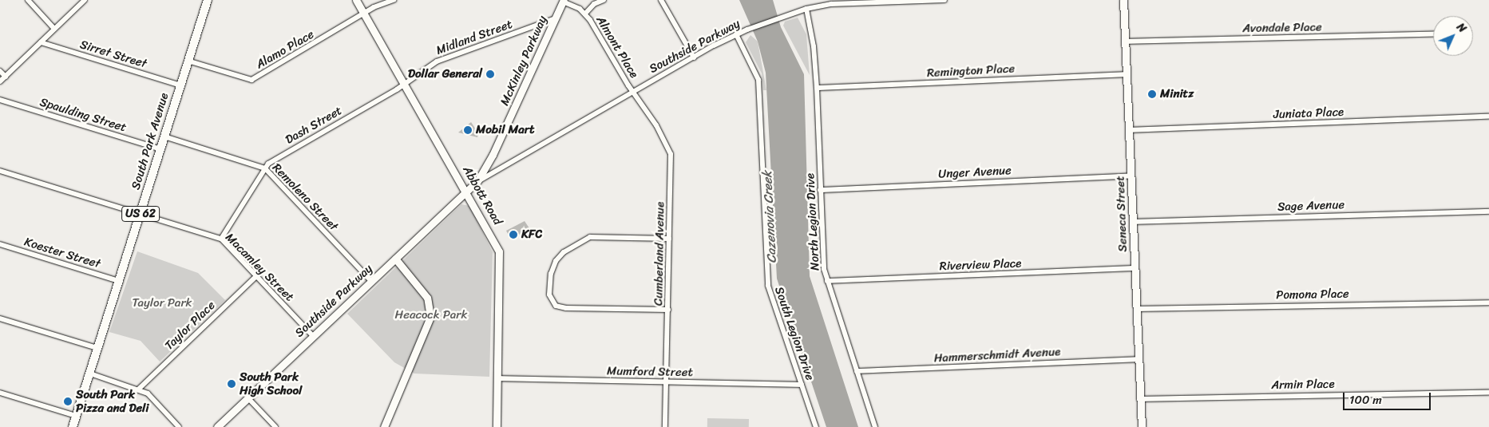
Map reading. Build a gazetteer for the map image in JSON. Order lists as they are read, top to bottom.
{
  "streets": {
    "main road": ["South Park Avenue", "US 62"],
    "street": [
      "Avondale Place",
      "Midland Street",
      "Southside Parkway",
      "Almont Place",
      "Alamo Place",
      "Sirret Street",
      "McKinley Parkway",
      "Remington Place",
      "Juniata Place",
      "Spaulding Street",
      "Dash Street",
      "Unger Avenue",
      "Abbott Road",
      "Remoleno Street",
      "Sage Avenue",
      "Seneca Street",
      "North Legion Drive",
      "Koester Street",
      "Cumberland Avenue",
      "Riverview Place",
      "Macamley Street",
      "Pomona Place",
      "Taylor Place",
      "South Legion Drive",
      "Hammerschmidt Avenue",
      "Mumford Street",
      "Armin Place"
    ]
  },
  "crossings": [
    ["Avondale Place", "Seneca Street"],
    ["Midland Street", "McKinley Parkway"],
    ["Midland Street", "Dash Street"],
    ["Midland Street", "Abbott Road"],
    ["Southside Parkway", "Almont Place"],
    ["Southside Parkway", "McKinley Parkway"],
    ["Southside Parkway", "Abbott Road"],
    ["Southside Parkway", "Remoleno Street"],
    ["Southside Parkway", "North Legion Drive"],
    ["Southside Parkway", "Cumberland Avenue"],
    ["Southside Parkway", "Macamley Street"],
    ["Southside Parkway", "South Legion Drive"],
    ["Almont Place", "McKinley Parkway"],
    ["Almont Place", "Cumberland Avenue"],
    ["Alamo Place", "South Park Avenue"],
    ["Alamo Place", "Abbott Road"],
    ["Sirret Street", "South Park Avenue"],
    ["McKinley Parkway", "Abbott Road"],
    ["Remington Place", "Seneca Street"],
    ["Remington Place", "North Legion Drive"],
    ["Juniata Place", "Seneca Street"],
    ["Spaulding Street", "South Park Avenue"],
    ["Dash Street", "Abbott Road"],
    ["Dash Street", "Remoleno Street"],
    ["Dash Street", "Macamley Street"],
    ["South Park Avenue", "Remoleno Street"],
    ["South Park Avenue", "Koester Street"],
    ["South Park Avenue", "Macamley Street"],
    ["Unger Avenue", "Seneca Street"],
    ["Unger Avenue", "North Legion Drive"],
    ["Abbott Road", "Mumford Street"],
    ["Sage Avenue", "Seneca Street"],
    ["Seneca Street", "Riverview Place"],
    ["Seneca Street", "Pomona Place"],
    ["Seneca Street", "Hammerschmidt Avenue"],
    ["Seneca Street", "Armin Place"],
    ["North Legion Drive", "Riverview Place"],
    ["North Legion Drive", "Hammerschmidt Avenue"],
    ["Cumberland Avenue", "Mumford Street"],
    ["Macamley Street", "Taylor Place"],
    ["South Legion Drive", "Mumford Street"]
  ],
  "water": ["Cazenovia Creek"],
  "parks": ["Taylor Park", "Heacock Park"],
  "places": [
    "Dollar General",
    "Minitz",
    "Mobil Mart",
    "KFC",
    "South Park High School",
    "South Park Pizza and Deli"
  ],
  "scale_bar": "100 m",
  "north": "top right"
}
